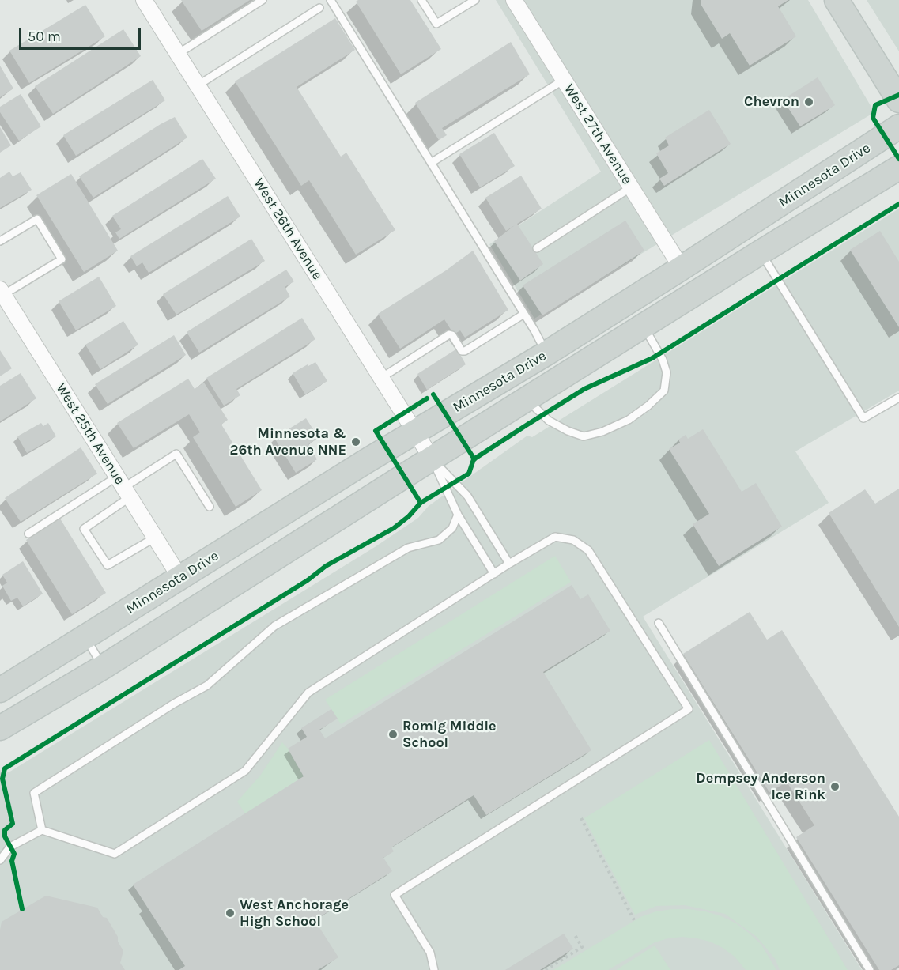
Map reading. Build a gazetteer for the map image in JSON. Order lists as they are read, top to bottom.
{
  "streets": {
    "main road": ["Minnesota Drive"],
    "street": ["West 27th Avenue", "West 26th Avenue", "West 25th Avenue"]
  },
  "crossings": [
    ["West 27th Avenue", "Minnesota Drive"],
    ["Minnesota Drive", "West 26th Avenue"],
    ["Minnesota Drive", "West 25th Avenue"]
  ],
  "places": [
    "Chevron",
    "Minnesota & 26th Avenue NNE",
    "Romig Middle School",
    "Dempsey Anderson Ice Rink",
    "West Anchorage High School"
  ],
  "scale_bar": "50 m"
}
